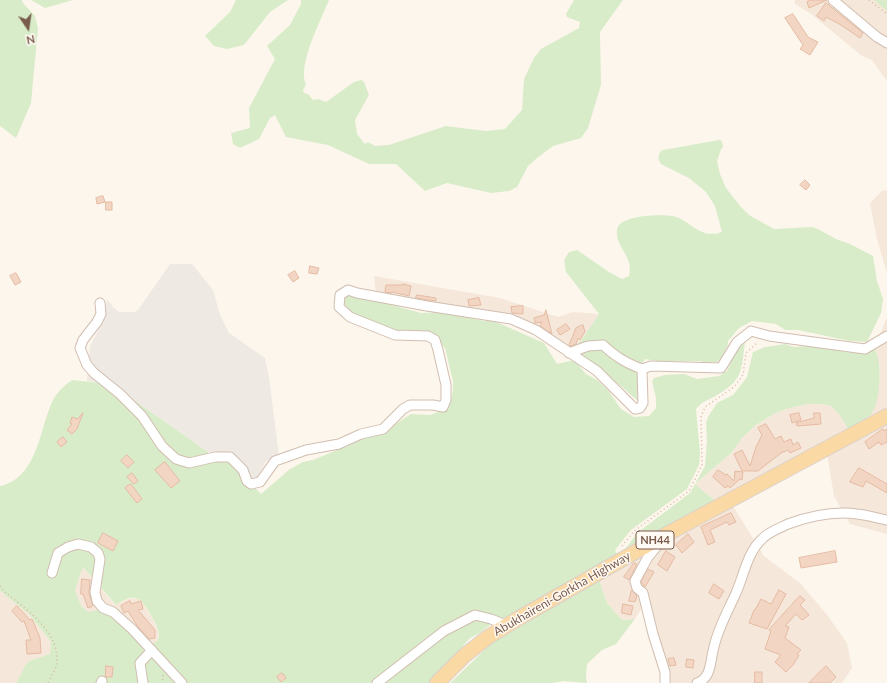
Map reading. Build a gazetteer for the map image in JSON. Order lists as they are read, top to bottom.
{
  "streets": {
    "main road": ["NH44", "Abukhaireni-Gorkha Highway"]
  },
  "north": "bottom"
}
